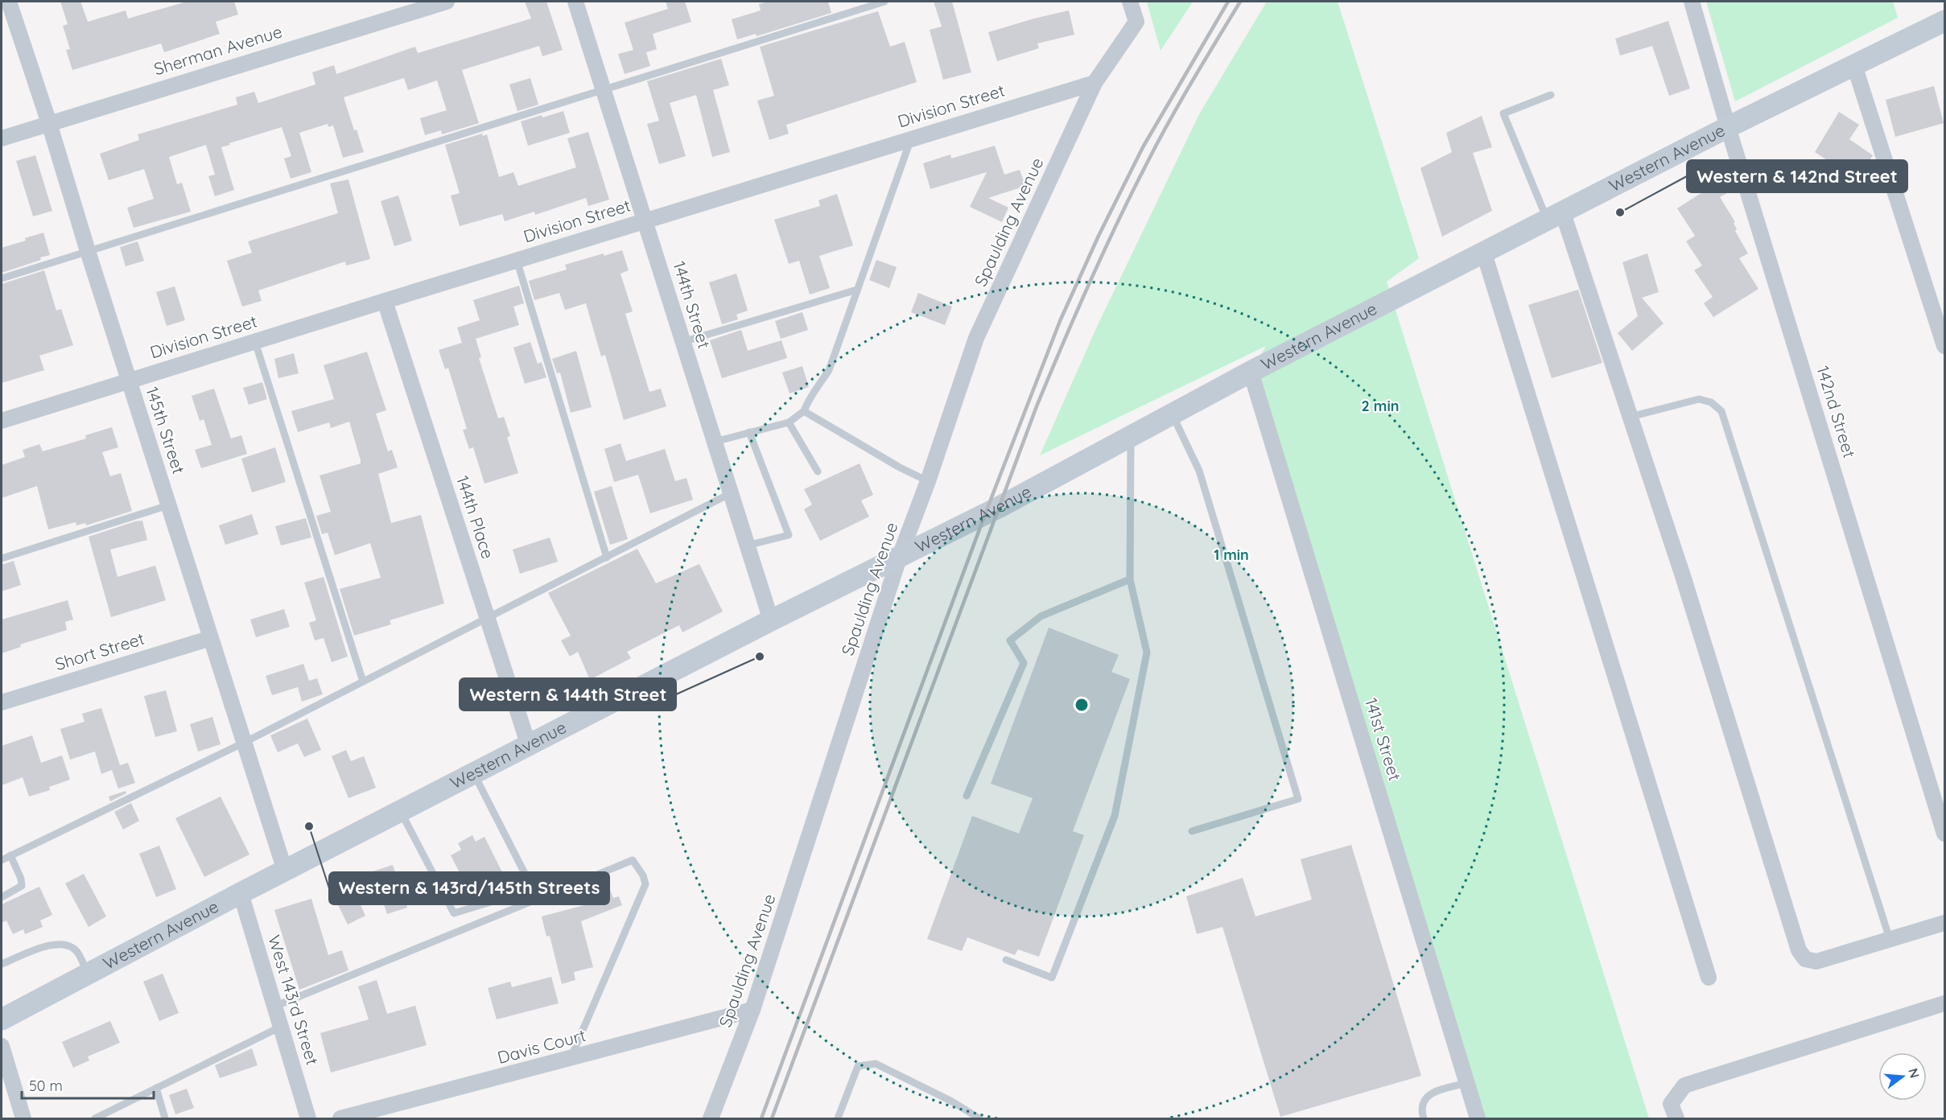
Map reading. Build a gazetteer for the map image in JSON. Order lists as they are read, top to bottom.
{
  "streets": {
    "main road": ["Western Avenue"],
    "street": [
      "Sherman Avenue",
      "Division Street",
      "Spaulding Avenue",
      "144th Street",
      "142nd Street",
      "145th Street",
      "144th Place",
      "Short Street",
      "141st Street",
      "West 143rd Street",
      "Davis Court"
    ]
  },
  "crossings": [
    ["Sherman Avenue", "145th Street"],
    ["Division Street", "Spaulding Avenue"],
    ["Division Street", "144th Street"],
    ["Division Street", "145th Street"],
    ["Division Street", "144th Place"],
    ["Western Avenue", "Spaulding Avenue"],
    ["Western Avenue", "144th Street"],
    ["Western Avenue", "142nd Street"],
    ["Western Avenue", "145th Street"],
    ["Western Avenue", "144th Place"],
    ["Western Avenue", "141st Street"],
    ["Western Avenue", "West 143rd Street"],
    ["Spaulding Avenue", "Davis Court"],
    ["145th Street", "Short Street"]
  ],
  "places": ["Western & 142nd Street", "Western & 144th Street", "Western & 143rd/145th Streets"],
  "scale_bar": "50 m",
  "north": "right",
  "rings": ["2 min", "1 min"]
}
